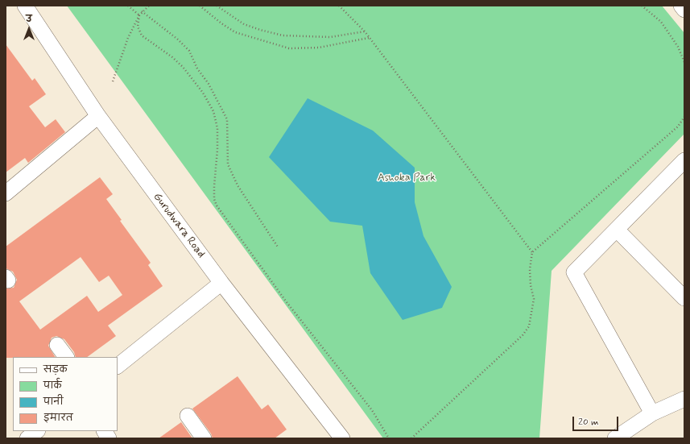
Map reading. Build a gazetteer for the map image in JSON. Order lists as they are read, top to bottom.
{
  "streets": {
    "street": ["Gurudwara Road"]
  },
  "parks": ["Ashoka Park"],
  "legend": [
    "सड़क",
    "पार्क",
    "पानी",
    "इमारत"
  ],
  "scale_bar": "20 m",
  "north": "top"
}
